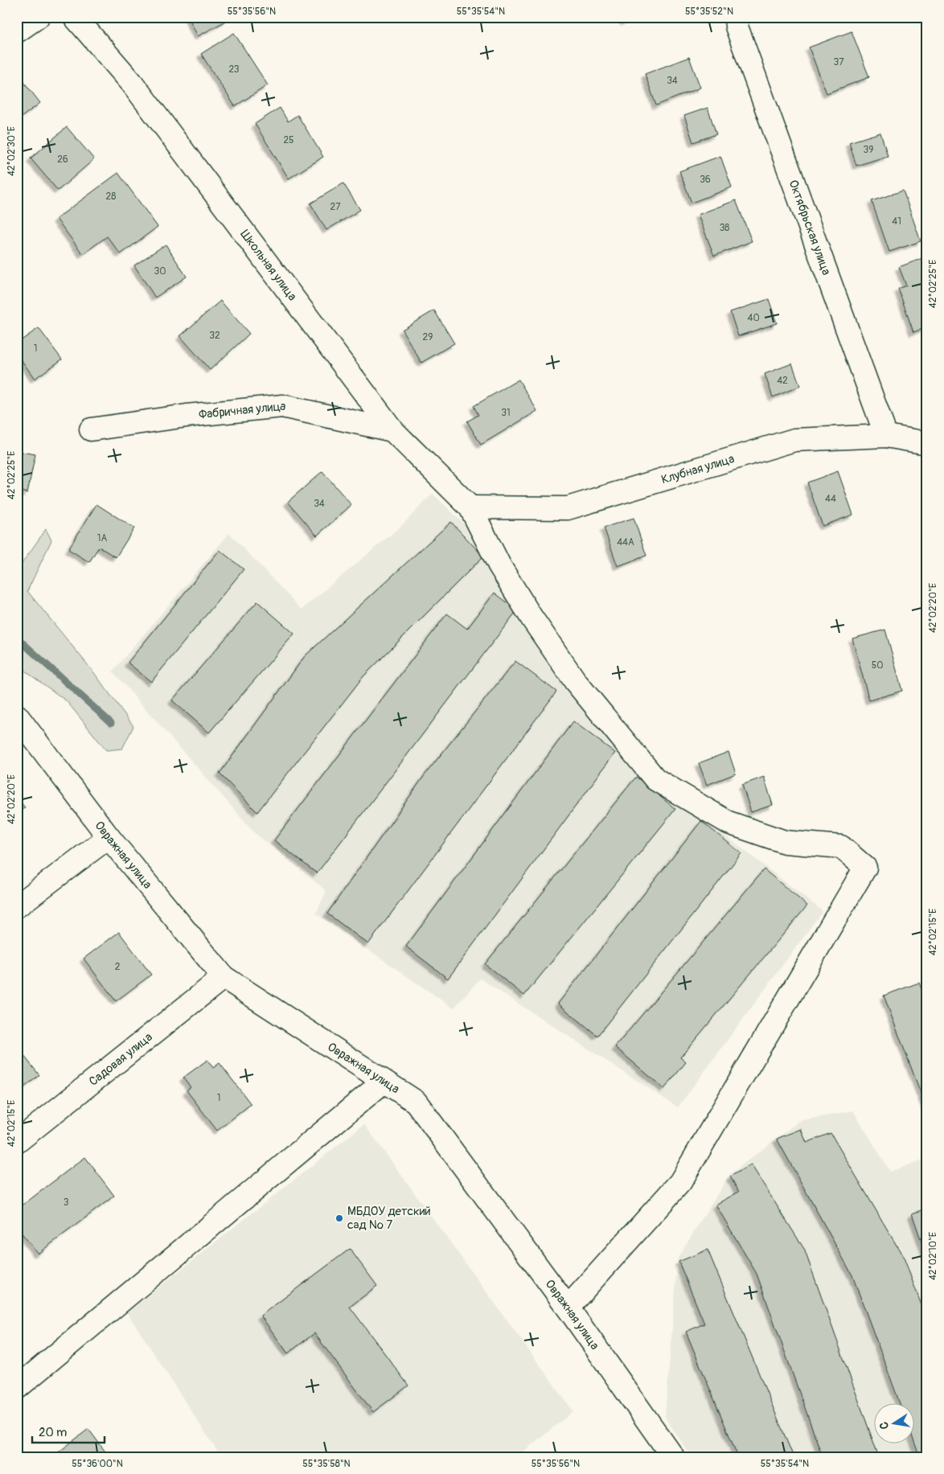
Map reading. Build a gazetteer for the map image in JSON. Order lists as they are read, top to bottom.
{
  "streets": {
    "street": [
      "Октябрьская улица",
      "Школьная улица",
      "Фабричная улица",
      "Клубная улица",
      "Овражная улица",
      "Садовая улица"
    ]
  },
  "crossings": [
    ["Октябрьская улица", "Клубная улица"],
    ["Школьная улица", "Фабричная улица"],
    ["Школьная улица", "Клубная улица"],
    ["Школьная улица", "Овражная улица"],
    ["Овражная улица", "Садовая улица"]
  ],
  "places": ["МБДОУ детский сад № 7"],
  "house_numbers": [
    "37",
    "23",
    "34",
    "25",
    "39",
    "26",
    "36",
    "28",
    "27",
    "41",
    "38",
    "30",
    "40",
    "32",
    "29",
    "1",
    "42",
    "31",
    "44",
    "34",
    "1А",
    "44А",
    "50",
    "2",
    "1",
    "3"
  ],
  "scale_bar": "20 m",
  "north": "left",
  "coordinates": [
    "55°35'56\"N",
    "55°35'54\"N",
    "55°35'52\"N",
    "42°02'30\"E",
    "42°02'25\"E",
    "42°02'20\"E",
    "42°02'15\"E",
    "42°02'10\"E",
    "55°36'00\"N",
    "55°35'58\"N"
  ]
}
